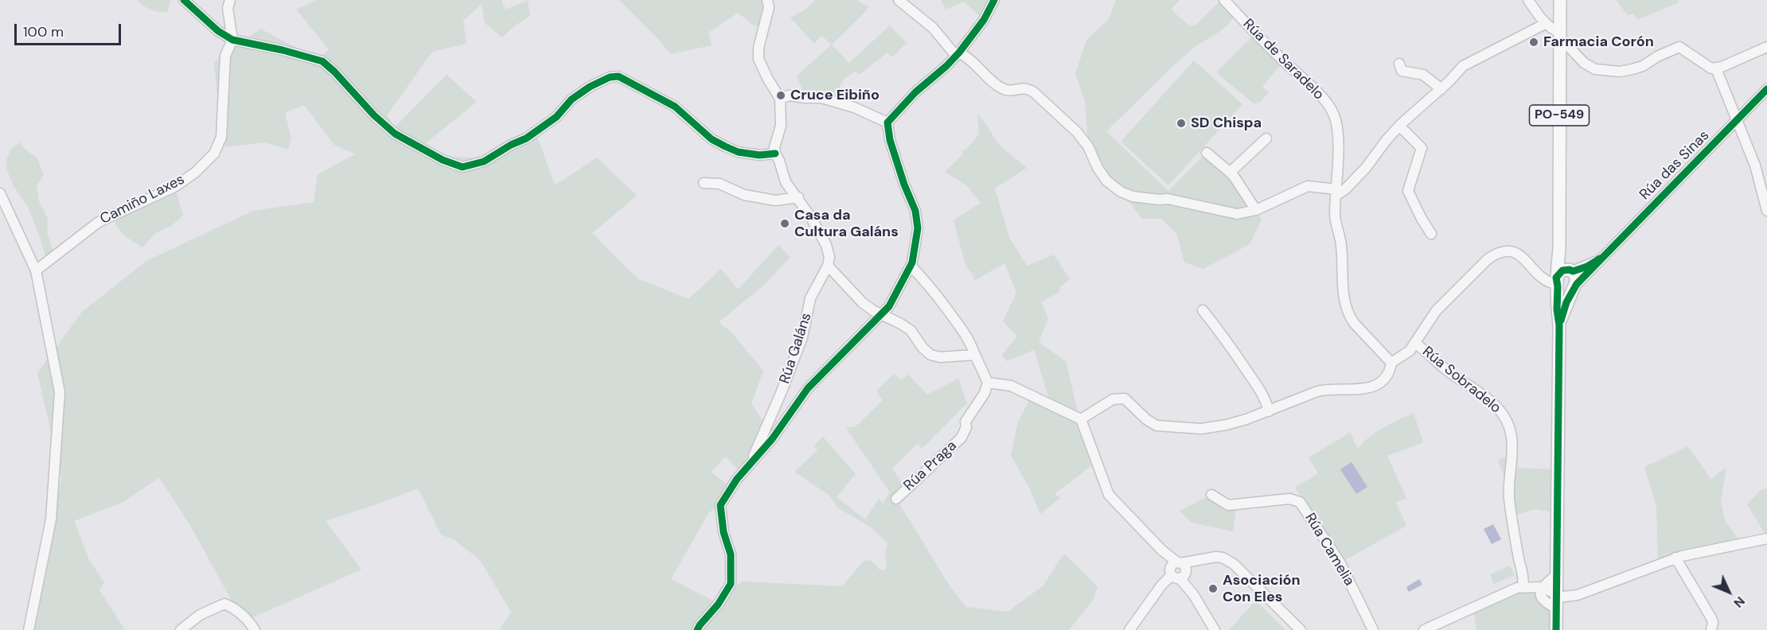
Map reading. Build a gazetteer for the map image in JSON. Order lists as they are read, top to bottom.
{
  "streets": {
    "main road": ["PO-549"],
    "street": [
      "Rúa de Saradelo",
      "Rúa das Sinas",
      "Camiño Laxes",
      "Rúa Galáns",
      "Rúa Sobradelo",
      "Rúa Praga",
      "Rúa Camelia"
    ]
  },
  "crossings": [
    ["Rúa de Saradelo", "Rúa Sobradelo"],
    ["PO-549", "Rúa das Sinas"],
    ["PO-549", "Rúa Sobradelo"],
    ["Rúa das Sinas", "Rúa Sobradelo"]
  ],
  "places": [
    "Farmacia Corón",
    "Cruce Eibiño",
    "SD Chispa",
    "Casa da Cultura Galáns",
    "Asociación Con Eles"
  ],
  "scale_bar": "100 m",
  "north": "bottom right"
}
